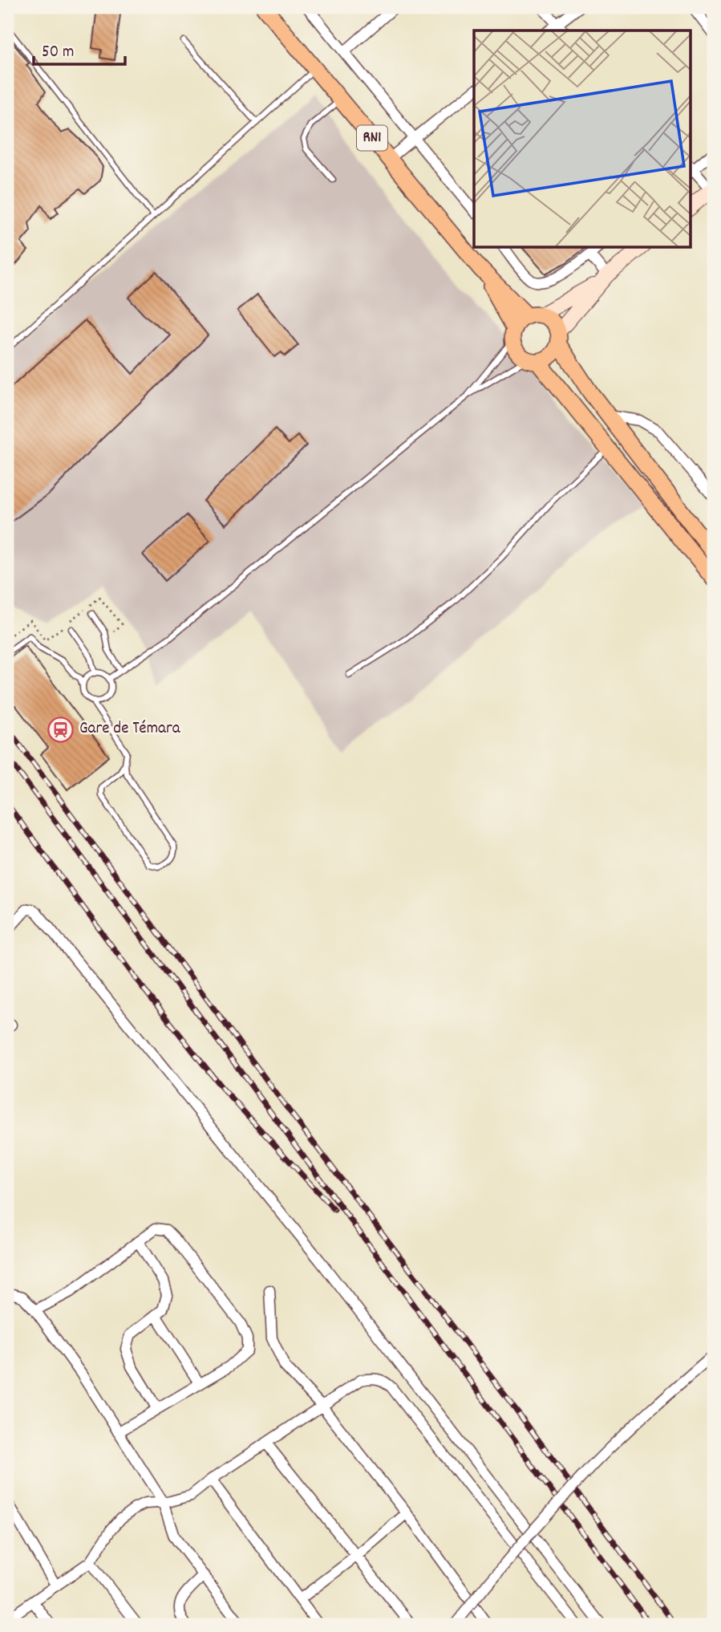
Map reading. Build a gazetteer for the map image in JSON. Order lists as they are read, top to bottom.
{
  "streets": {
    "main road": ["RN1"]
  },
  "places": {
    "station": ["Gare de Témara"]
  },
  "scale_bar": "50 m"
}
